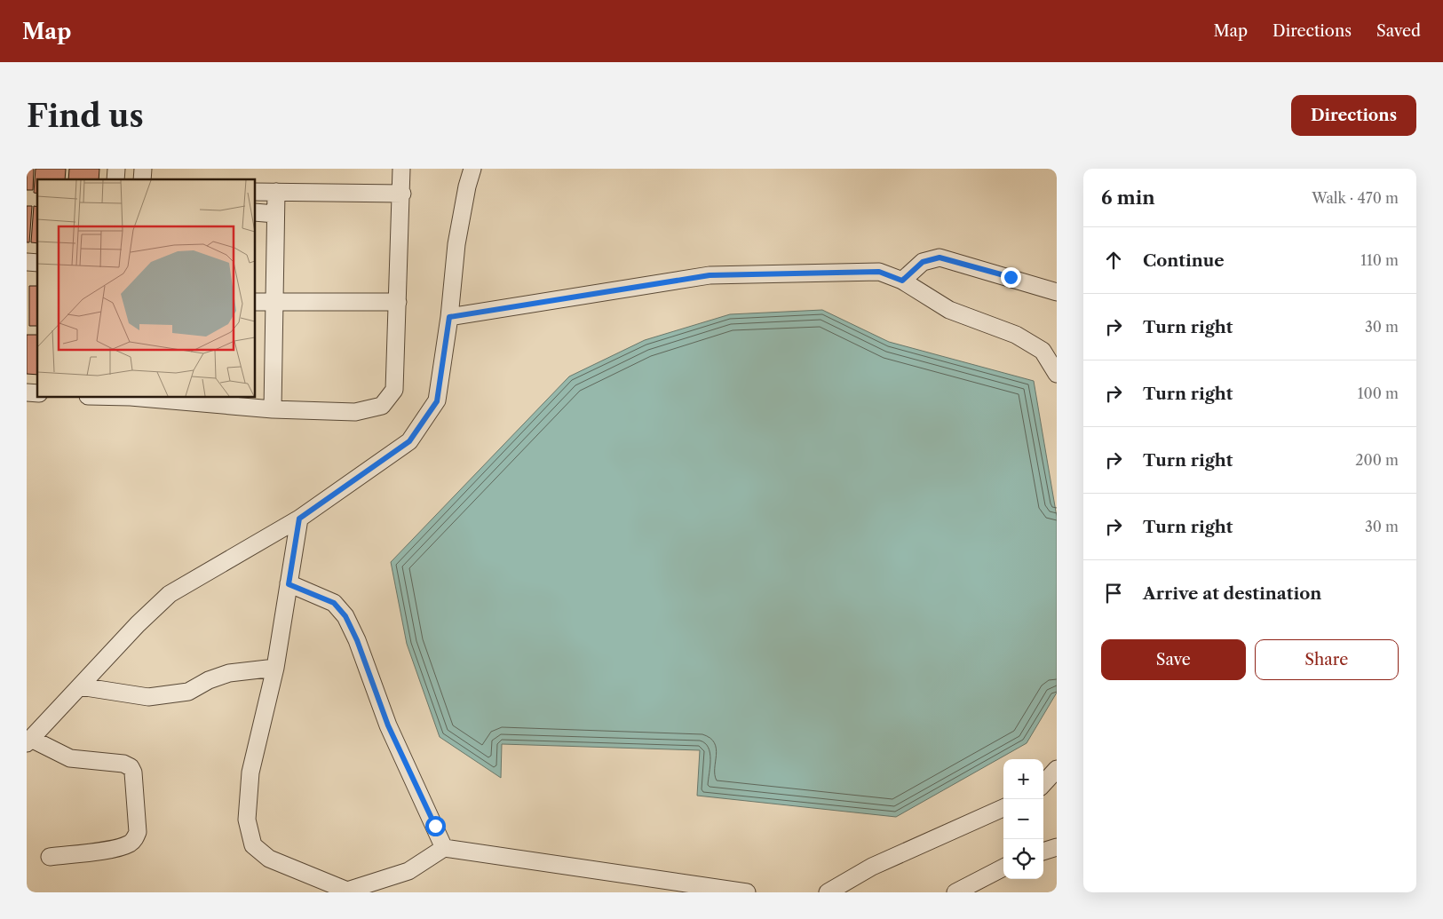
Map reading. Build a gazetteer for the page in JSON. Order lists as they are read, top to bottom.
{
  "page": {
    "header": "Map",
    "nav": ["Map", "Directions", "Saved"],
    "buttons": [
      "Directions",
      ["Save", "Share"]
    ],
    "title": "Find us",
    "heading": ["6 min", "Walk · 470 m"],
    "list": [
      ["Continue", "110 m"],
      ["Turn right", "30 m"],
      ["Turn right", "100 m"],
      ["Turn right", "200 m"],
      ["Turn right", "30 m"],
      "Arrive at destination"
    ],
    "map_buttons": ["+", "−"]
  }
}
